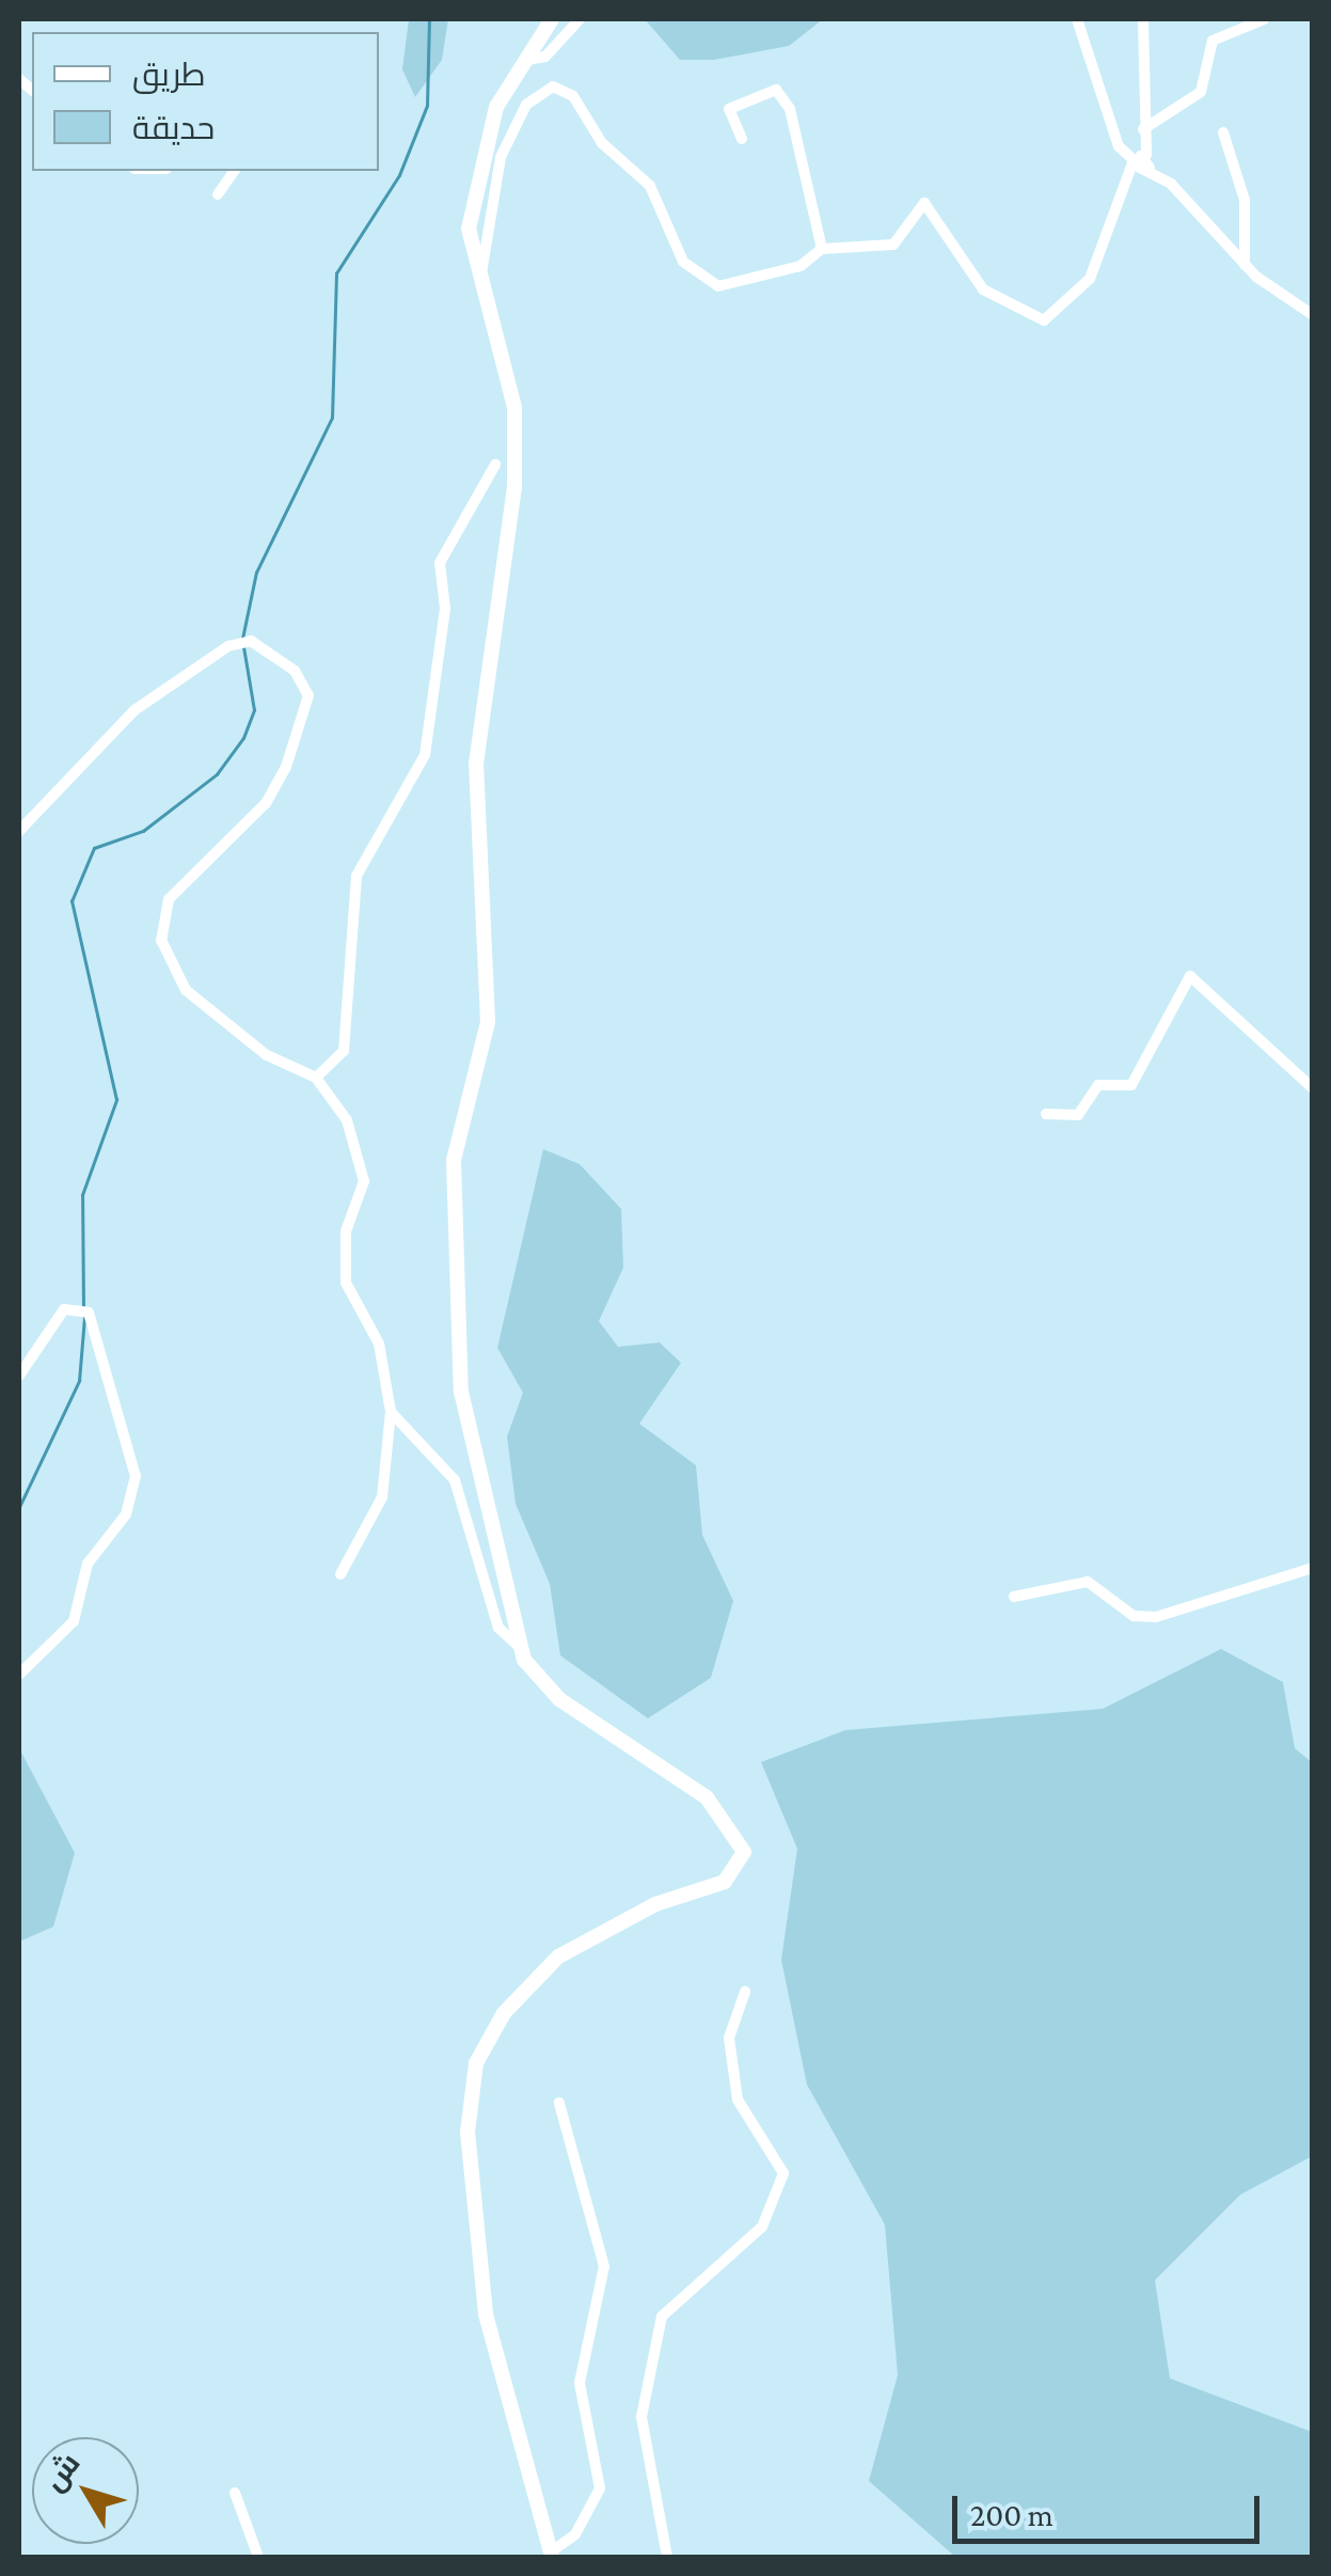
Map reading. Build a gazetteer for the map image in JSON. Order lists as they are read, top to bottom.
{
  "legend": ["طريق", "حديقة"],
  "scale_bar": "200 m",
  "north": "top left"
}
